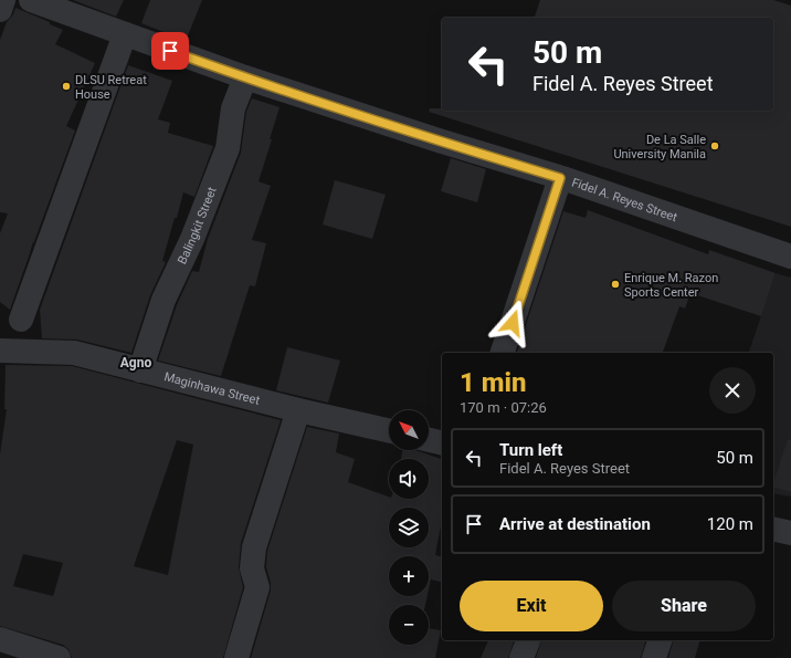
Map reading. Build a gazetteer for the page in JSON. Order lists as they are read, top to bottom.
{
  "streets": {
    "street": ["Fidel A. Reyes Street", "Balingkit Street", "Maginhawa Street"]
  },
  "crossings": [
    ["Fidel A. Reyes Street", "Balingkit Street"],
    ["Balingkit Street", "Maginhawa Street"]
  ],
  "districts": ["Agno"],
  "places": ["DLSU Retreat House", "De La Salle University Manila", "Enrique M. Razon Sports Center"],
  "north": "top left",
  "page": {
    "turn": ["50 m", "Fidel A. Reyes Street"],
    "heading": ["1 min", "170 m · 07:26"],
    "map_buttons": ["+", "−"],
    "list": [
      {
        "name": "Turn left",
        "note": "Fidel A. Reyes Street",
        "value": "50 m"
      },
      {
        "name": "Arrive at destination",
        "value": "120 m"
      }
    ],
    "buttons": ["Exit", "Share"]
  }
}
